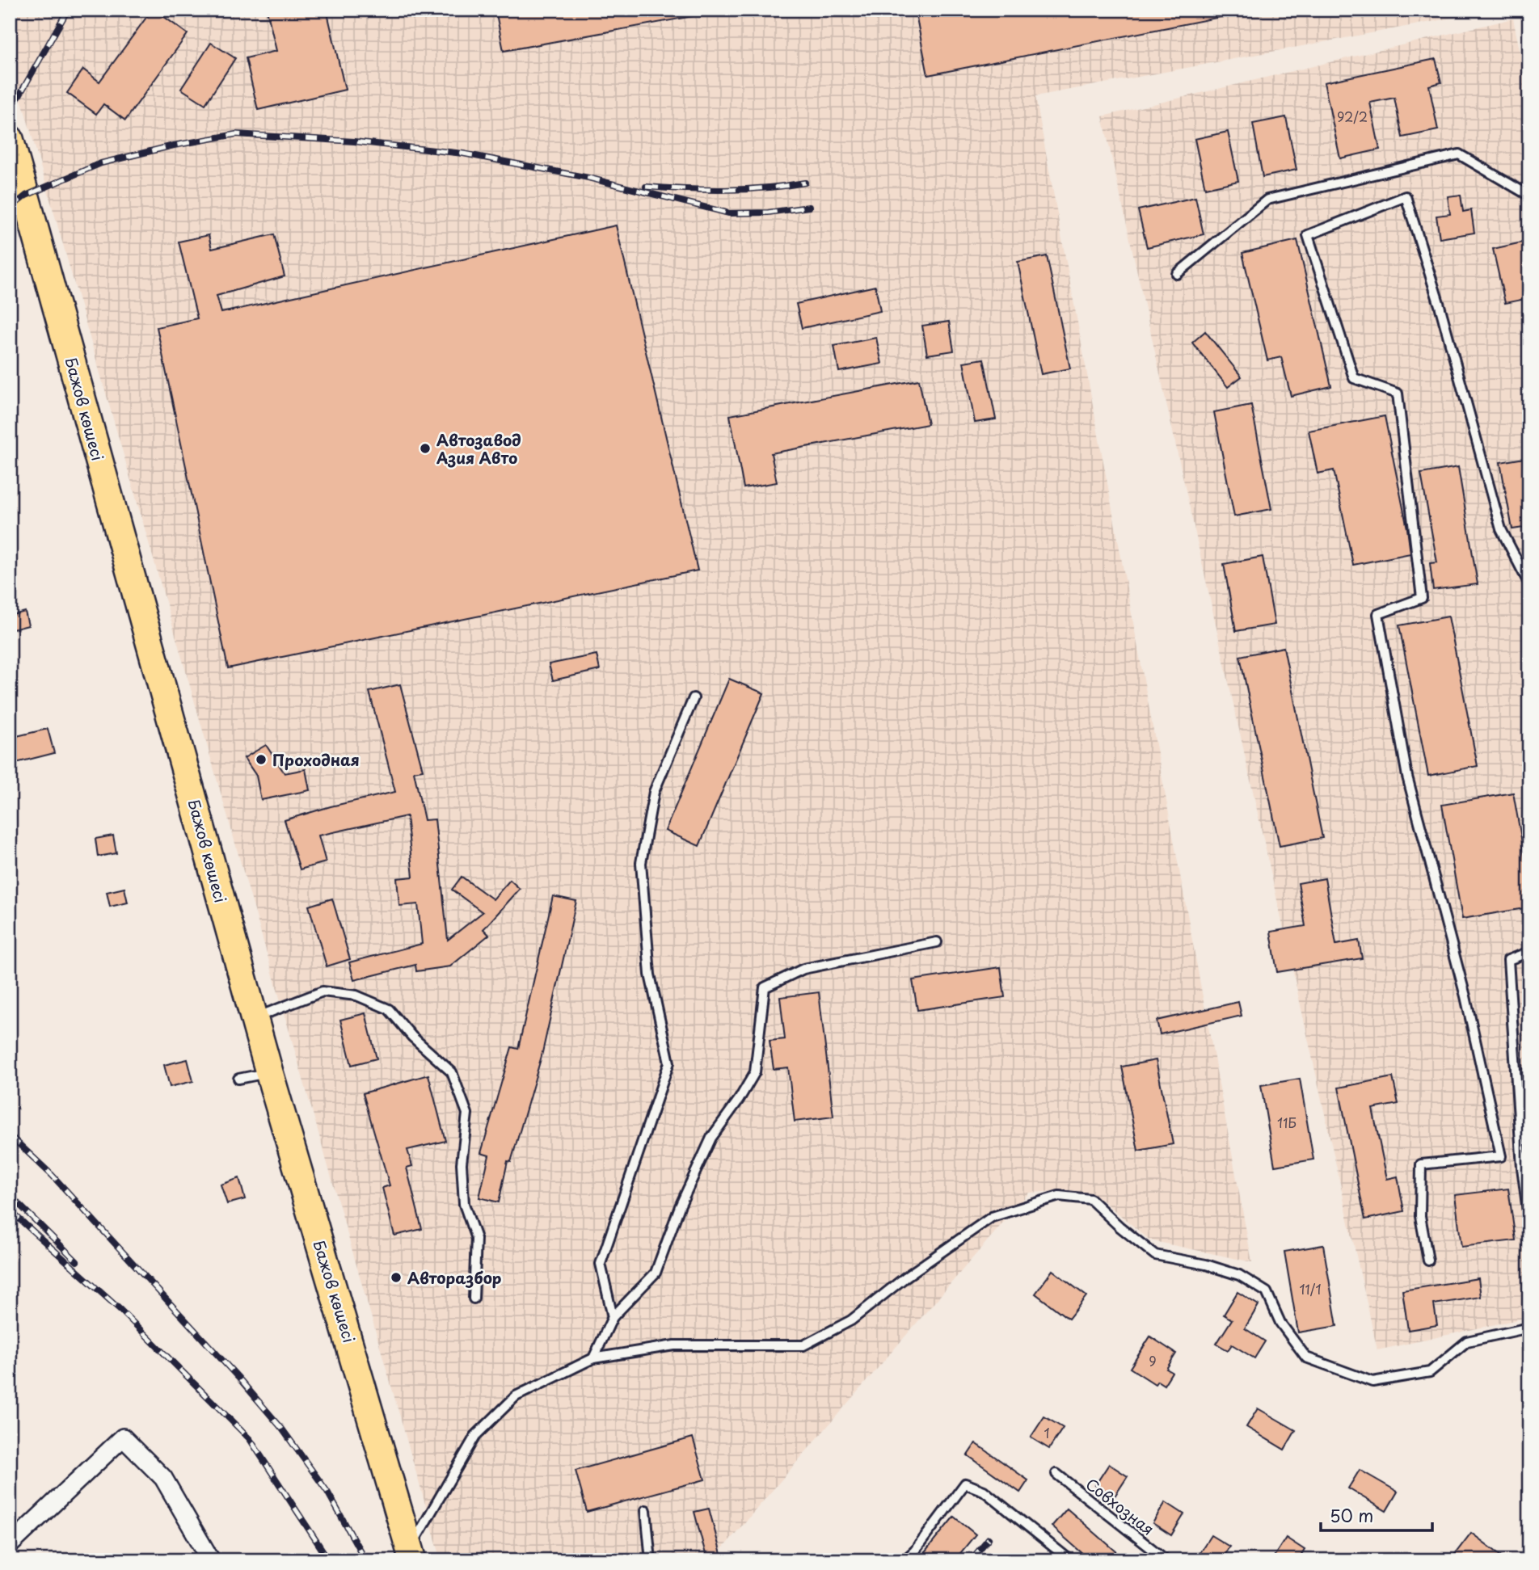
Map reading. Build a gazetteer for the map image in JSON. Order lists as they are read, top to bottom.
{
  "streets": {
    "main road": ["Бажов көшесі"],
    "lane": ["Совхозная"]
  },
  "places": ["Автозавод Азия Авто", "Проходная", "Авторазбор"],
  "house_numbers": [
    "92/2",
    "11Б",
    "11/1",
    "9",
    "1"
  ],
  "scale_bar": "50 m"
}
